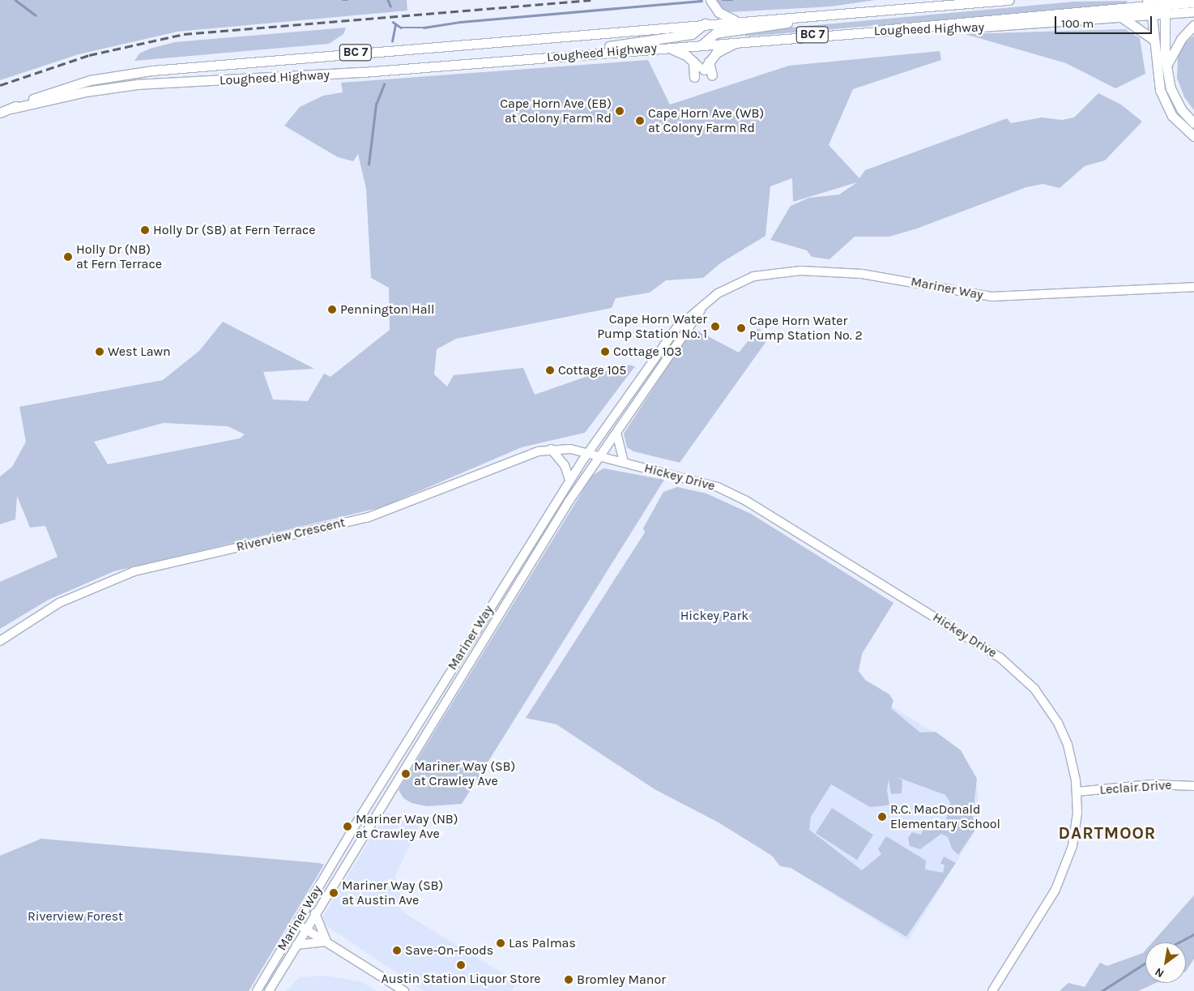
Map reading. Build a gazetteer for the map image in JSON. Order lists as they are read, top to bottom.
{
  "streets": {
    "main road": [
      "Lougheed Highway",
      "BC 7",
      "Mariner Way",
      "Hickey Drive",
      "Riverview Crescent",
      "Leclair Drive"
    ]
  },
  "crossings": [
    ["Mariner Way", "Hickey Drive"],
    ["Mariner Way", "Riverview Crescent"],
    ["Hickey Drive", "Riverview Crescent"],
    ["Hickey Drive", "Leclair Drive"]
  ],
  "districts": ["DARTMOOR"],
  "parks": ["Hickey Park", "Riverview Forest"],
  "places": [
    "Cape Horn Ave (EB) at Colony Farm Rd",
    "Cape Horn Ave (WB) at Colony Farm Rd",
    "Holly Dr (SB) at Fern Terrace",
    "Holly Dr (NB) at Fern Terrace",
    "Pennington Hall",
    "Cape Horn Water Pump Station No. 1",
    "Cape Horn Water Pump Station No. 2",
    "West Lawn",
    "Cottage 103",
    "Cottage 105",
    "Mariner Way (SB) at Crawley Ave",
    "R.C. MacDonald Elementary School",
    "Mariner Way (NB) at Crawley Ave",
    "Mariner Way (SB) at Austin Ave",
    "Las Palmas",
    "Save-On-Foods",
    "Austin Station Liquor Store",
    "Bromley Manor"
  ],
  "scale_bar": "100 m",
  "north": "bottom left"
}
